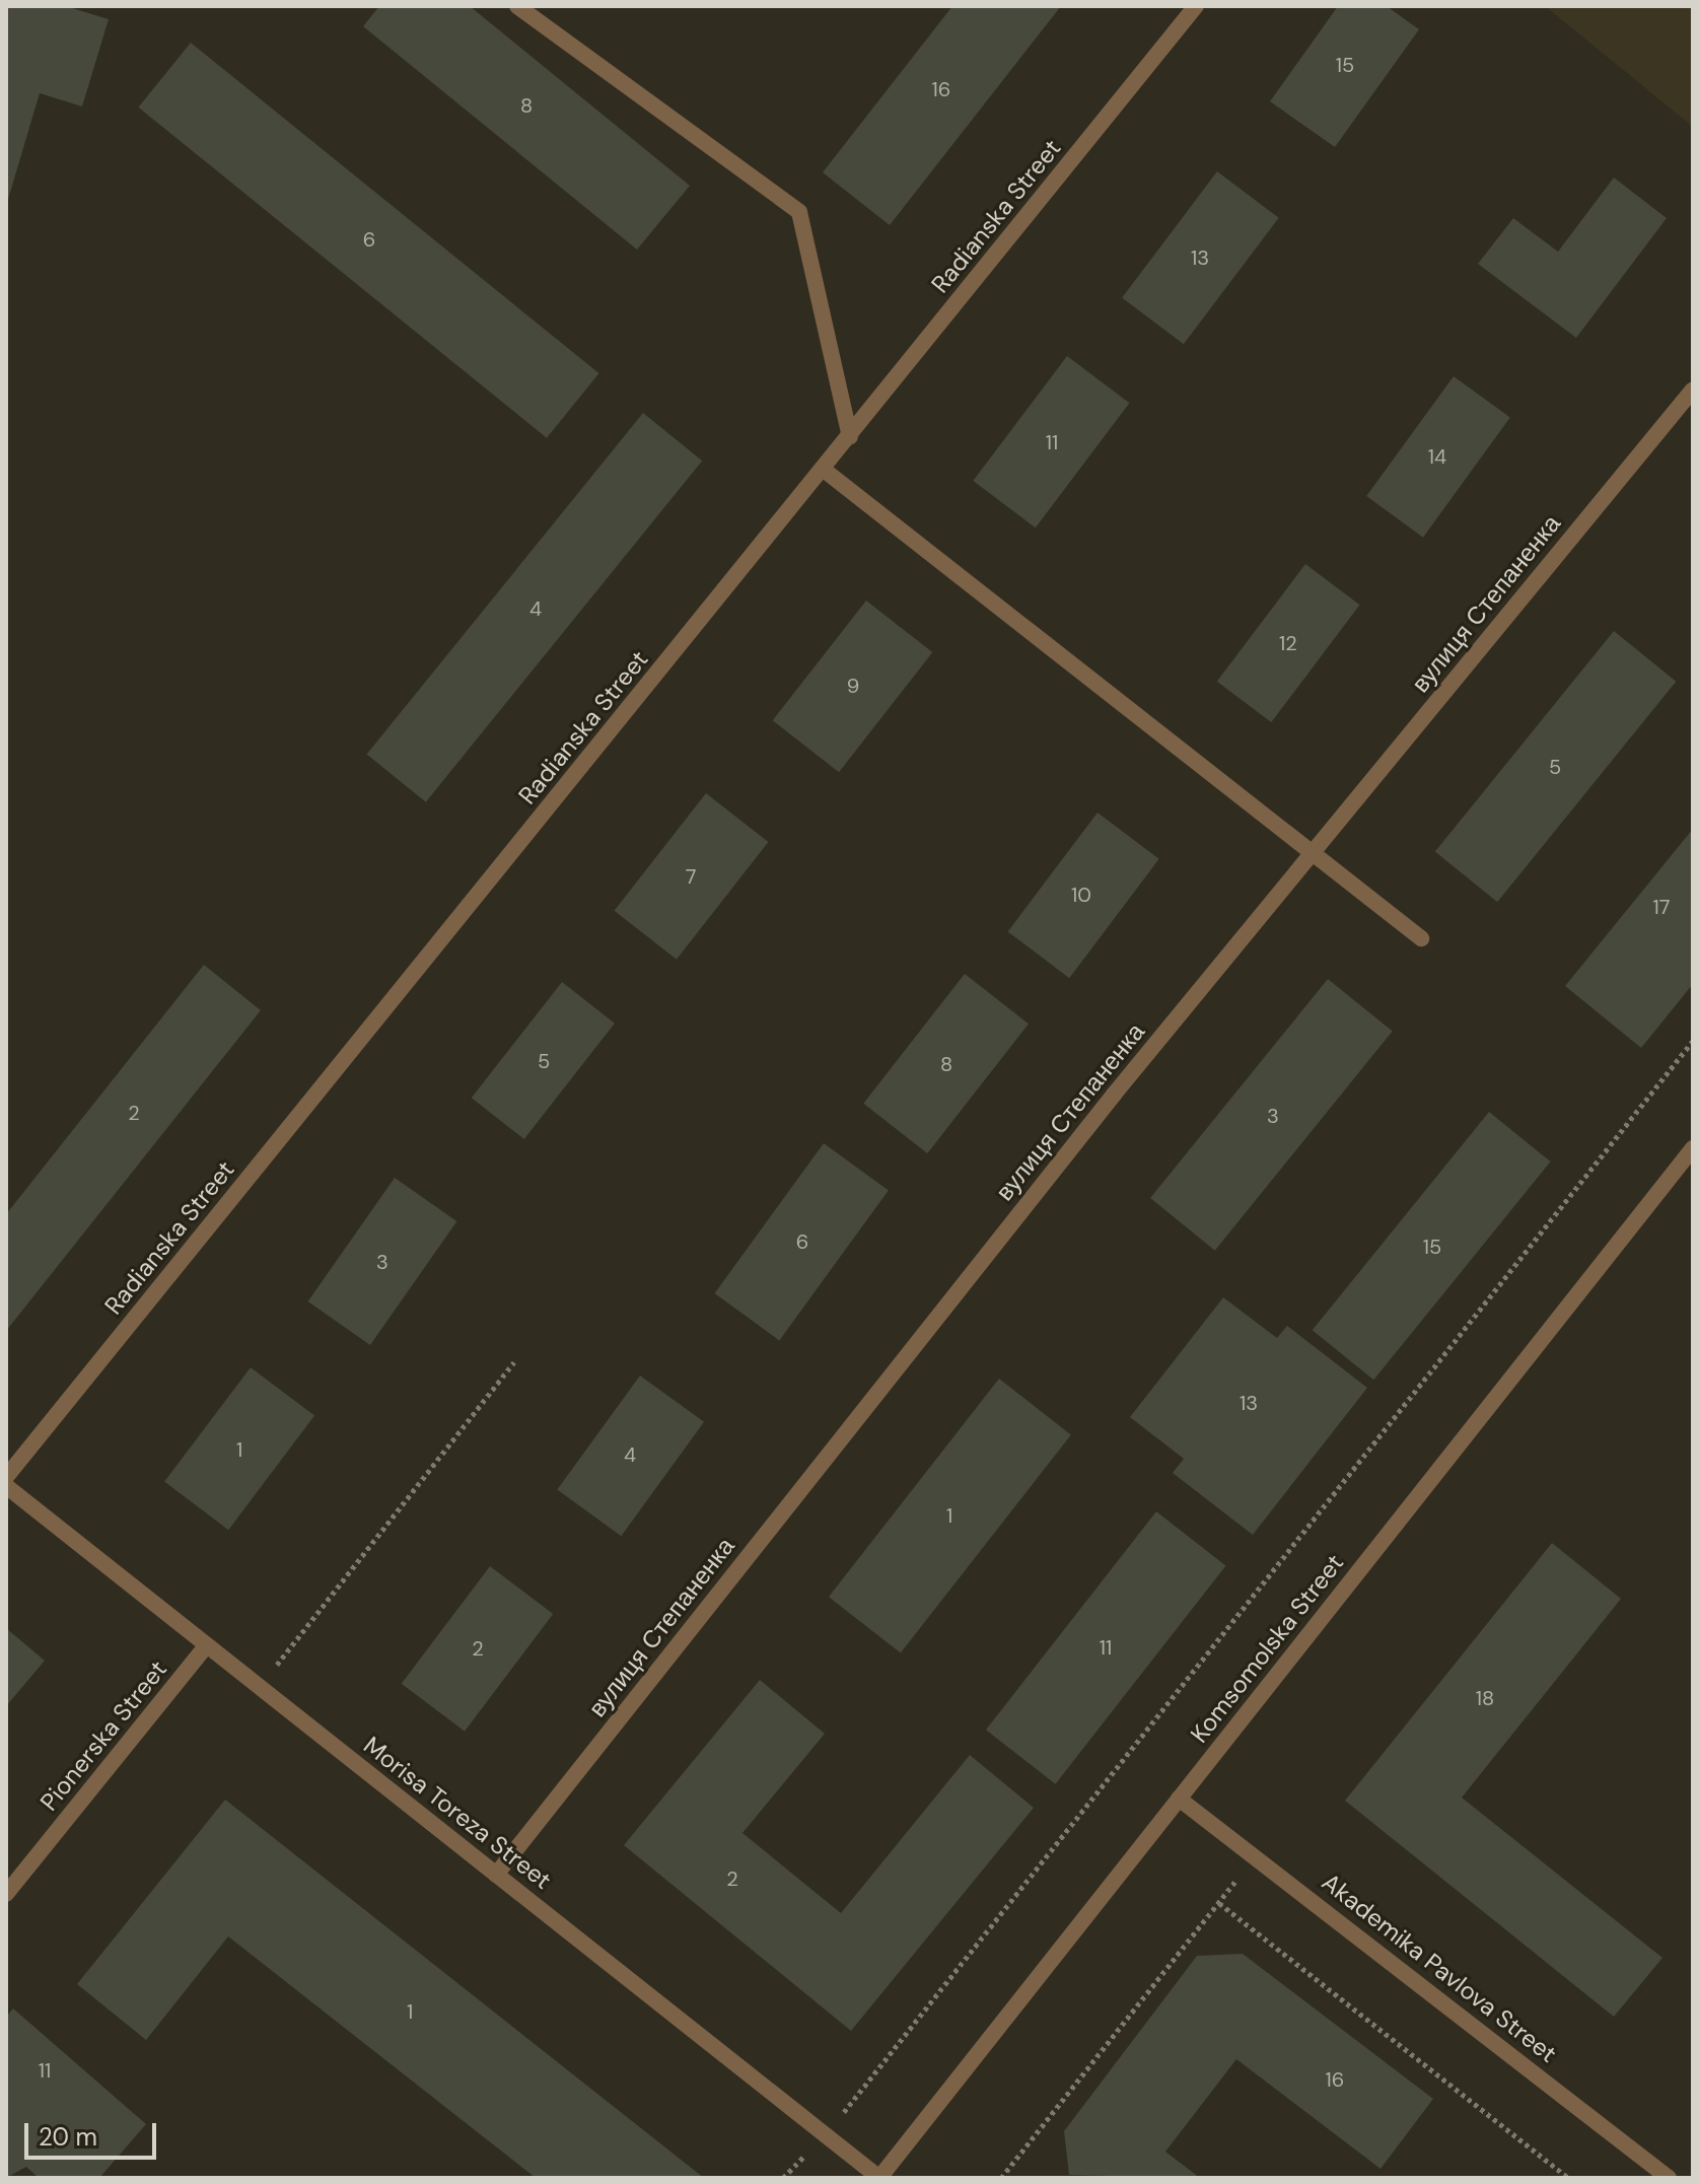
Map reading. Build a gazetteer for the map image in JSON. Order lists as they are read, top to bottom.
{
  "streets": {
    "street": [
      "Radianska Street",
      "вулиця Степаненка",
      "Komsomolska Street",
      "Pionerska Street",
      "Morisa Toreza Street",
      "Akademika Pavlova Street"
    ]
  },
  "crossings": [
    ["вулиця Степаненка", "Morisa Toreza Street"],
    ["Komsomolska Street", "Morisa Toreza Street"],
    ["Komsomolska Street", "Akademika Pavlova Street"],
    ["Pionerska Street", "Morisa Toreza Street"]
  ],
  "house_numbers": [
    "15",
    "16",
    "8",
    "6",
    "13",
    "11",
    "14",
    "4",
    "12",
    "9",
    "5",
    "7",
    "10",
    "17",
    "5",
    "8",
    "2",
    "3",
    "6",
    "15",
    "3",
    "13",
    "1",
    "4",
    "1",
    "11",
    "2",
    "18",
    "2",
    "1",
    "11",
    "16"
  ],
  "scale_bar": "20 m"
}
